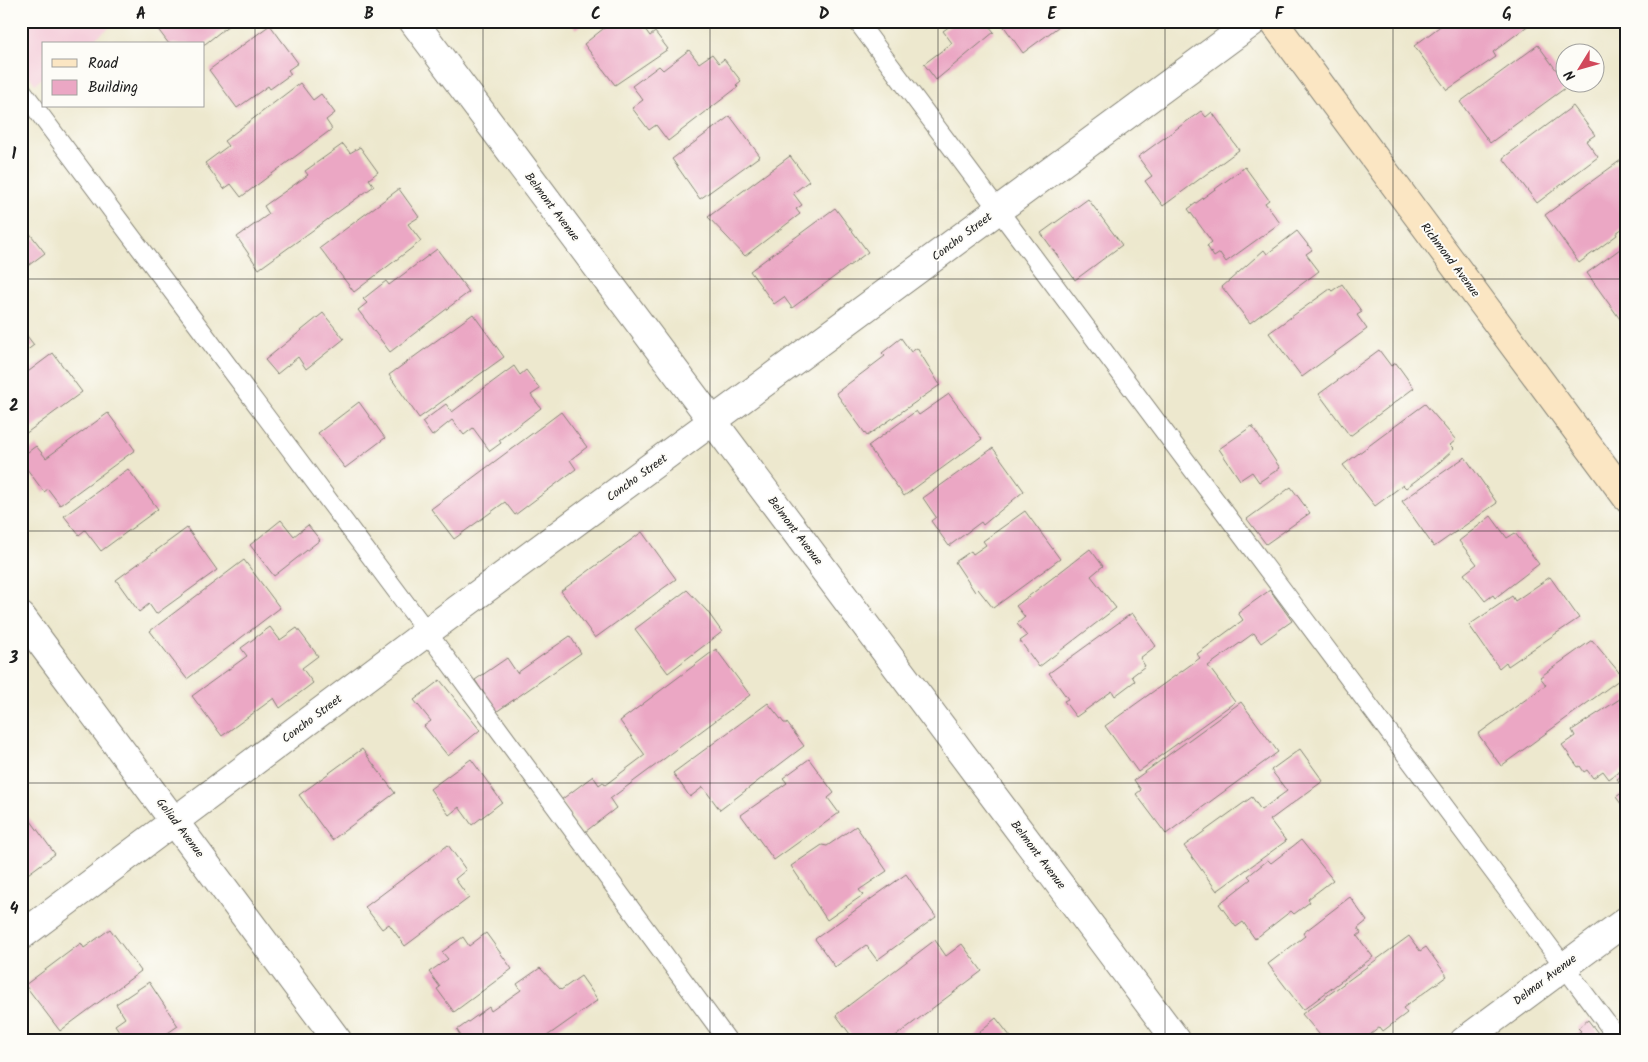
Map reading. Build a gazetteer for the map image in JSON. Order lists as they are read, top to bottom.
{
  "streets": {
    "street": [
      "Belmont Avenue",
      "Concho Street",
      "Richmond Avenue",
      "Goliad Avenue",
      "Delmar Avenue"
    ]
  },
  "crossings": [
    ["Belmont Avenue", "Concho Street"],
    ["Concho Street", "Goliad Avenue"]
  ],
  "legend": ["Road", "Building"],
  "north": "bottom left",
  "grid": {
    "columns": [
      "A",
      "B",
      "C",
      "D",
      "E",
      "F",
      "G"
    ],
    "rows": [
      "1",
      "2",
      "3",
      "4"
    ]
  }
}
